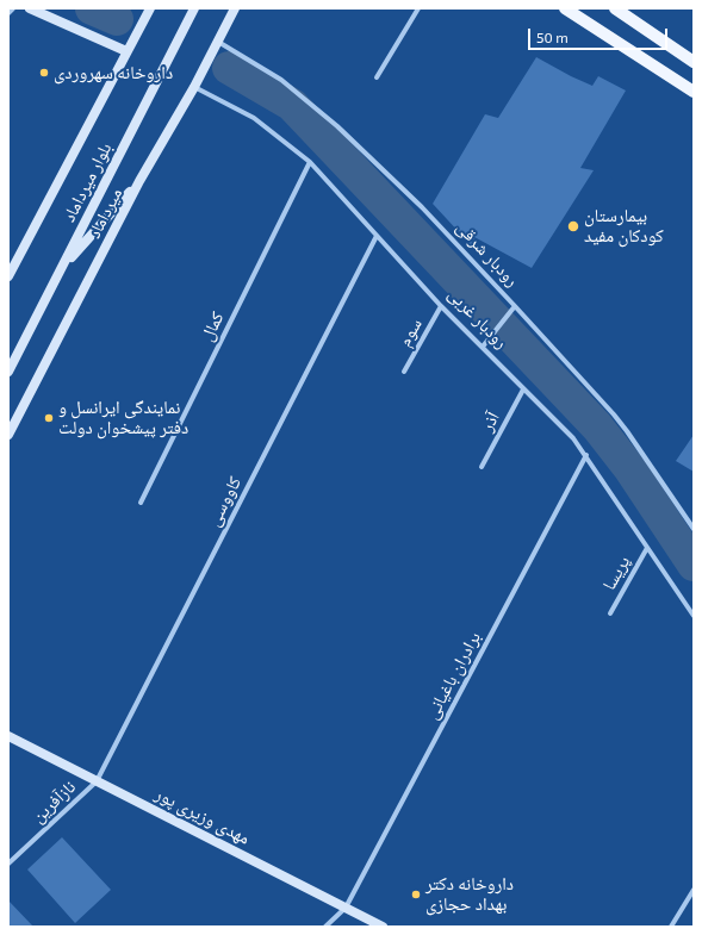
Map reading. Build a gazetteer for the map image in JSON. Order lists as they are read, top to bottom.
{
  "streets": {
    "main road": ["بلوار میرداماد", "میرداماد", "مهدی وزیری پور"],
    "street": [
      "رودبار شرقی",
      "رودبار غربی",
      "کمال",
      "سوم",
      "آذر",
      "کاووسی",
      "پریسا",
      "برادران باغیانی",
      "نازآفرین"
    ]
  },
  "crossings": [
    ["میرداماد", "رودبار شرقی"],
    ["میرداماد", "رودبار غربی"],
    ["رودبار غربی", "کمال"],
    ["رودبار غربی", "سوم"],
    ["رودبار غربی", "آذر"],
    ["رودبار غربی", "کاووسی"],
    ["رودبار غربی", "پریسا"],
    ["رودبار غربی", "برادران باغیانی"],
    ["کاووسی", "نازآفرین"],
    ["کاووسی", "مهدی وزیری پور"],
    ["برادران باغیانی", "مهدی وزیری پور"],
    ["نازآفرین", "مهدی وزیری پور"]
  ],
  "places": [
    "داروخانه سهروردی",
    "بیمارستان کودکان مفید",
    "نمایندگی ایرانسل و دفتر پیشخوان دولت",
    "داروخانه دکتر بهداد حجازی"
  ],
  "scale_bar": "50 m"
}
